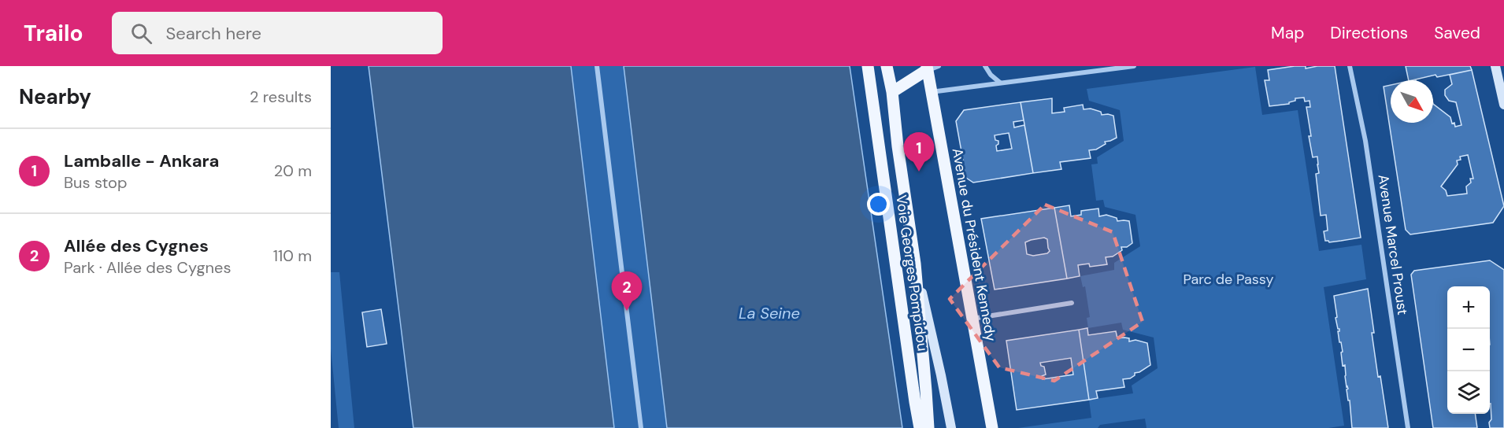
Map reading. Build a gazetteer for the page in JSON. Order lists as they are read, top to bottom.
{
  "streets": {
    "main road": ["Avenue du Président Kennedy", "Voie Georges Pompidou"],
    "street": ["Avenue Marcel Proust"]
  },
  "water": ["La Seine"],
  "parks": ["Parc de Passy"],
  "north": "bottom right",
  "page": {
    "header": "Trailo",
    "search": "Search here",
    "nav": ["Map", "Directions", "Saved"],
    "heading": ["Nearby", "2 results"],
    "list": [
      {
        "mark": "1",
        "name": "Lamballe - Ankara",
        "note": "Bus stop",
        "value": "20 m"
      },
      {
        "mark": "2",
        "name": "Allée des Cygnes",
        "note": "Park · Allée des Cygnes",
        "value": "110 m"
      }
    ],
    "pins": ["1", "2"],
    "map_buttons": ["+", "−"]
  }
}
